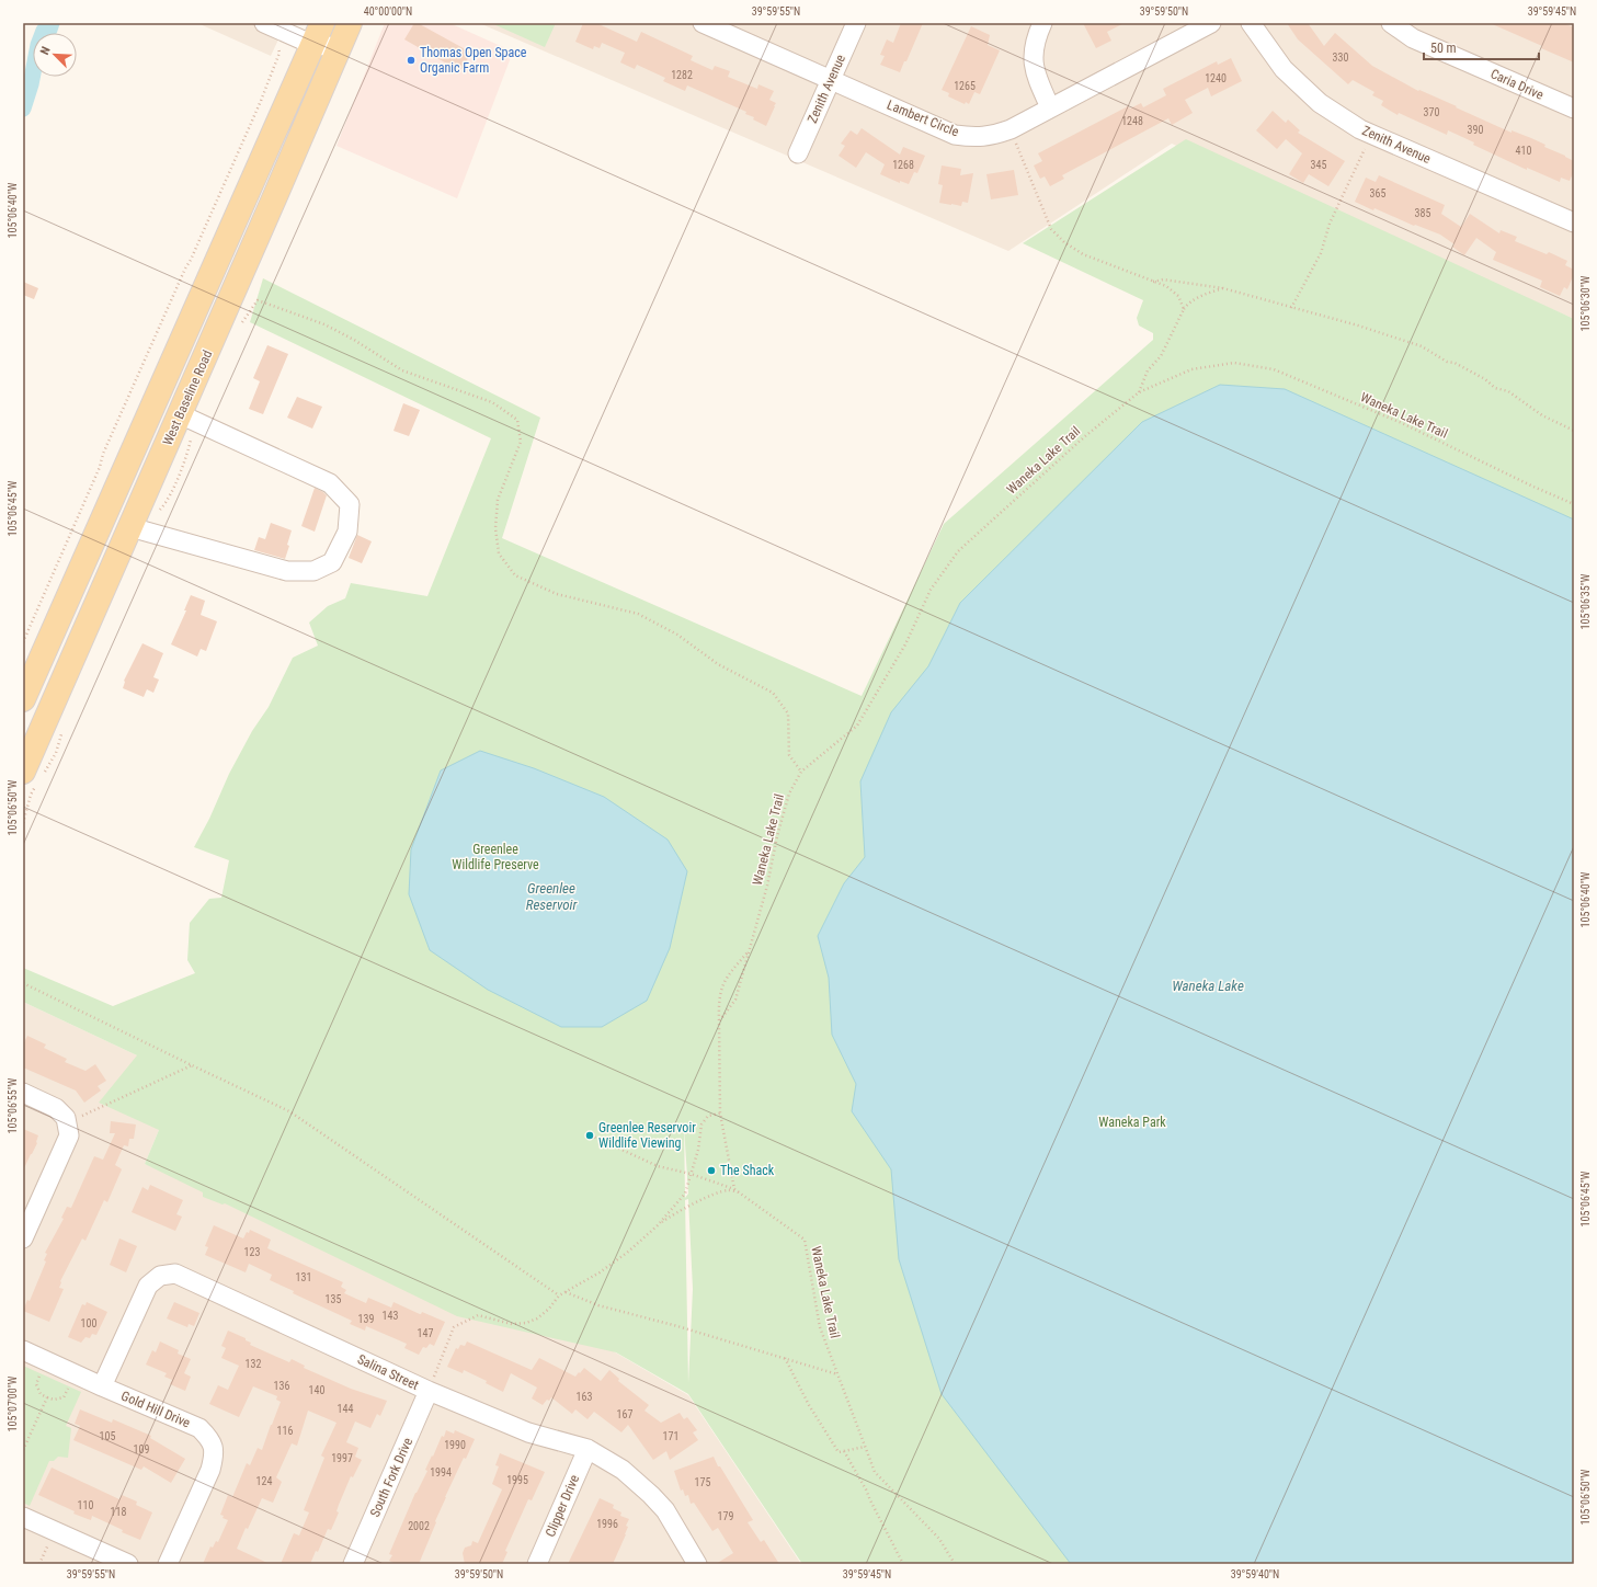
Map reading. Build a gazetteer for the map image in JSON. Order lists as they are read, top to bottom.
{
  "streets": {
    "main road": ["West Baseline Road"],
    "street": [
      "Caria Drive",
      "Zenith Avenue",
      "Lambert Circle",
      "Salina Street",
      "Gold Hill Drive",
      "South Fork Drive",
      "Clipper Drive"
    ],
    "path": ["Waneka Lake Trail"]
  },
  "crossings": [
    ["Zenith Avenue", "Lambert Circle"],
    ["Salina Street", "Gold Hill Drive"],
    ["Salina Street", "South Fork Drive"],
    ["Salina Street", "Clipper Drive"]
  ],
  "water": ["Greenlee Reservoir", "Waneka Lake"],
  "parks": ["Greenlee Wildlife Preserve", "Waneka Park"],
  "places": ["Thomas Open Space Organic Farm", "Greenlee Reservoir Wildlife Viewing", "The Shack"],
  "house_numbers": [
    "330",
    "1282",
    "1240",
    "1265",
    "370",
    "1248",
    "390",
    "410",
    "1268",
    "345",
    "365",
    "385",
    "123",
    "131",
    "135",
    "143",
    "139",
    "100",
    "147",
    "132",
    "136",
    "140",
    "163",
    "144",
    "167",
    "116",
    "105",
    "171",
    "1990",
    "109",
    "1997",
    "1994",
    "1995",
    "124",
    "175",
    "110",
    "118",
    "179",
    "1996",
    "2002"
  ],
  "scale_bar": "50 m",
  "north": "top left",
  "coordinates": [
    "40°00'00\"N",
    "39°59'55\"N",
    "39°59'50\"N",
    "39°59'45\"N",
    "105°06'40\"W",
    "105°06'30\"W",
    "105°06'45\"W",
    "105°06'35\"W",
    "105°06'50\"W",
    "105°06'55\"W",
    "105°07'00\"W",
    "39°59'40\"N"
  ]
}
